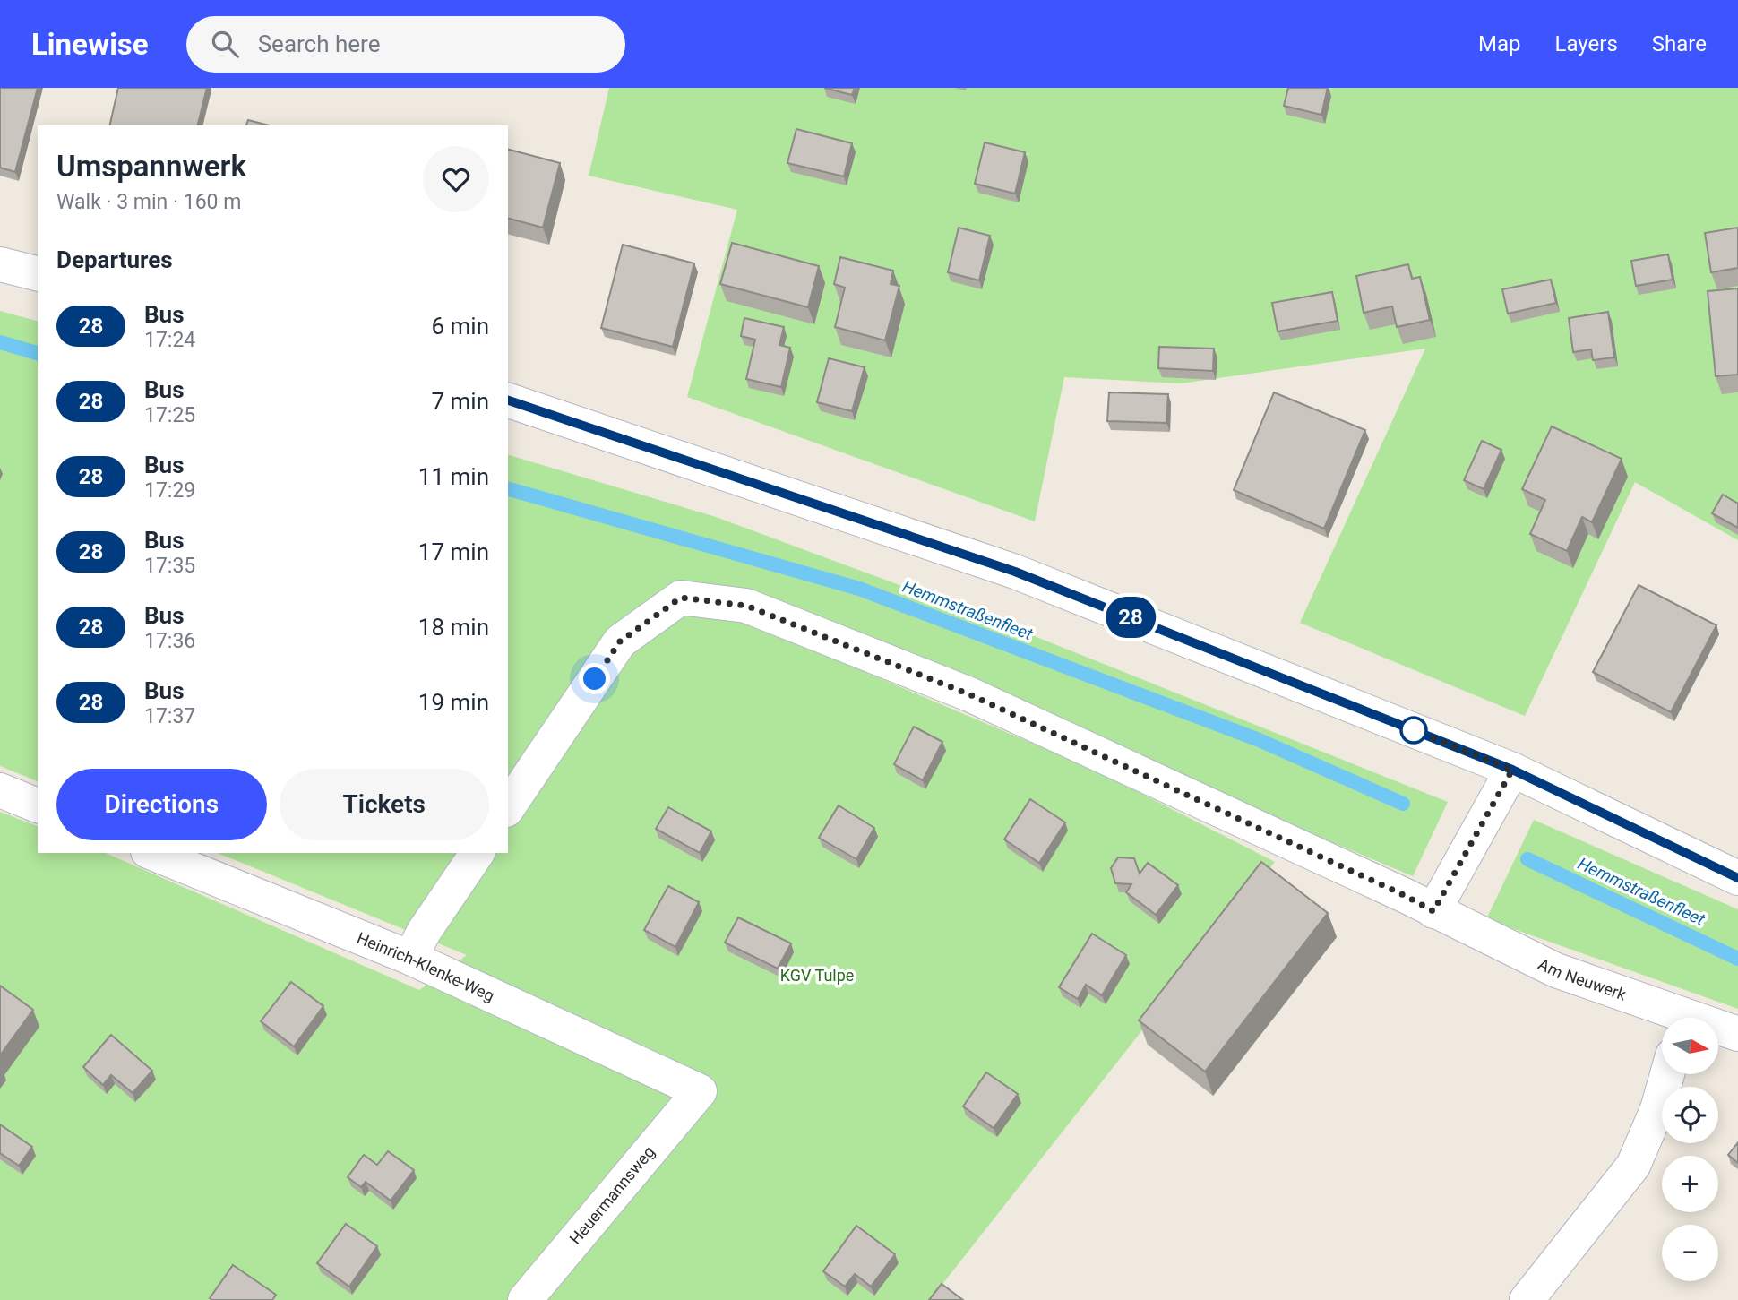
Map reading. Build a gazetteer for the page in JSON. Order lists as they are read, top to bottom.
{
  "streets": {
    "street": ["Heinrich-Klenke-Weg", "Am Neuwerk", "Heuermannsweg"]
  },
  "crossings": [
    ["Heinrich-Klenke-Weg", "Heuermannsweg"]
  ],
  "water": ["Hemmstraßenfleet"],
  "parks": ["KGV Tulpe"],
  "lines": ["bus line 28"],
  "north": "right",
  "page": {
    "header": "Linewise",
    "search": "Search here",
    "nav": ["Map", "Layers", "Share"],
    "on_map": "28",
    "heading": [
      ["Umspannwerk", "Walk · 3 min · 160 m"],
      "Departures"
    ],
    "list": [
      {
        "mark": "28",
        "name": "Bus",
        "note": "17:24",
        "value": "6 min"
      },
      {
        "mark": "28",
        "name": "Bus",
        "note": "17:25",
        "value": "7 min"
      },
      {
        "mark": "28",
        "name": "Bus",
        "note": "17:29",
        "value": "11 min"
      },
      {
        "mark": "28",
        "name": "Bus",
        "note": "17:35",
        "value": "17 min"
      },
      {
        "mark": "28",
        "name": "Bus",
        "note": "17:36",
        "value": "18 min"
      },
      {
        "mark": "28",
        "name": "Bus",
        "note": "17:37",
        "value": "19 min"
      }
    ],
    "buttons": ["Directions", "Tickets"],
    "map_buttons": ["+", "−"]
  }
}
